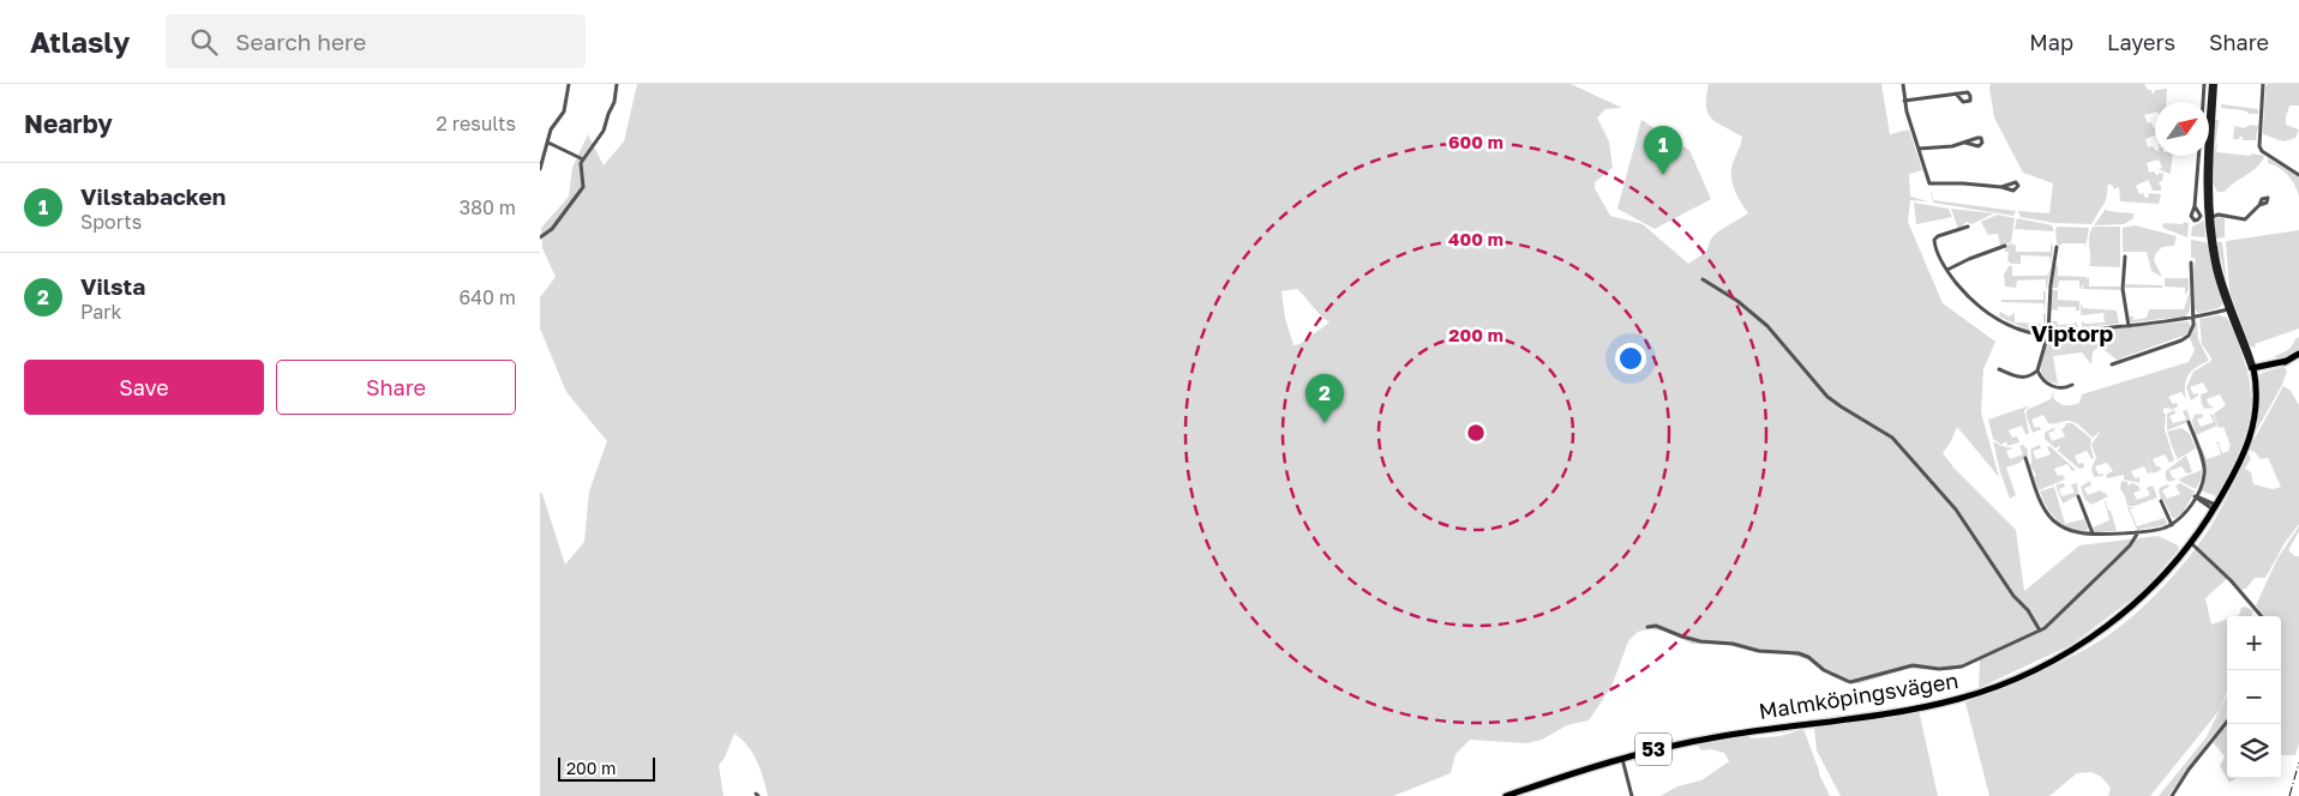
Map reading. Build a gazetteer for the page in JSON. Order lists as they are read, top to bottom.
{
  "streets": {
    "main road": ["Malmköpingsvägen", "53"]
  },
  "districts": ["Viptorp"],
  "scale_bar": "200 m",
  "north": "top right",
  "page": {
    "header": "Atlasly",
    "search": "Search here",
    "nav": ["Map", "Layers", "Share"],
    "heading": ["Nearby", "2 results"],
    "pins": ["1", "2"],
    "list": [
      {
        "mark": "1",
        "name": "Vilstabacken",
        "note": "Sports",
        "value": "380 m"
      },
      {
        "mark": "2",
        "name": "Vilsta",
        "note": "Park",
        "value": "640 m"
      }
    ],
    "buttons": ["Save", "Share"],
    "map_buttons": ["+", "−"],
    "scale": "200 m"
  },
  "rings": ["600 m", "400 m", "200 m"]
}
